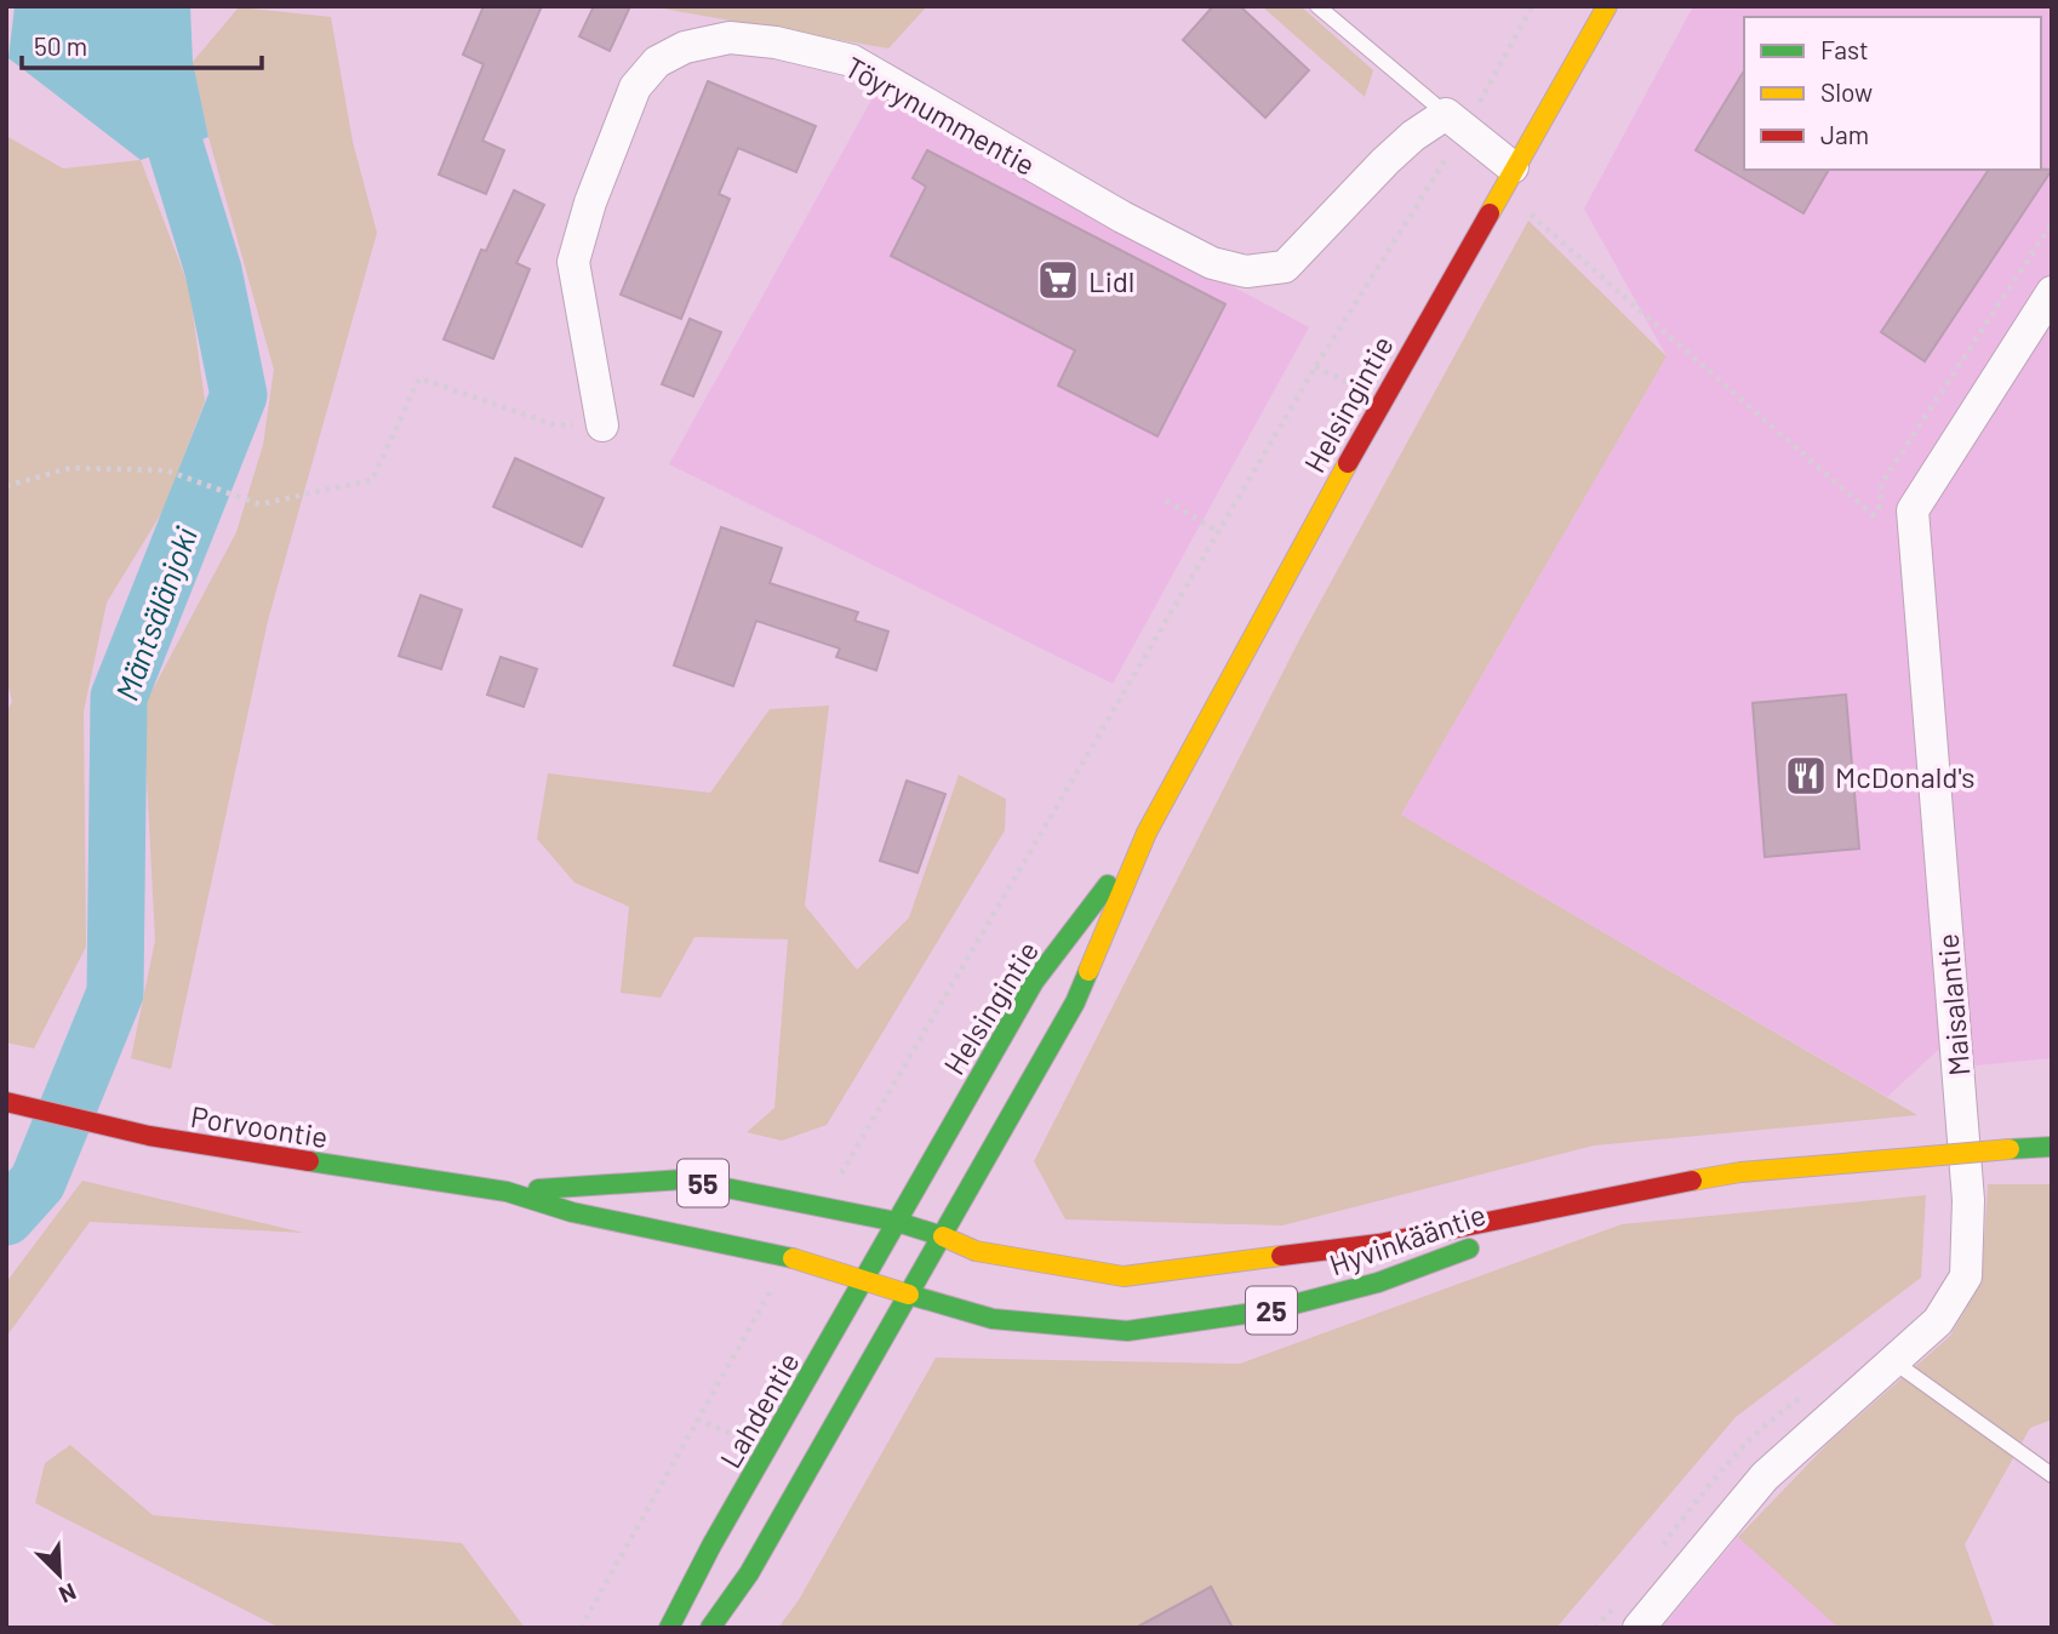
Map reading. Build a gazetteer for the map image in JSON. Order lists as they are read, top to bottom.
{
  "streets": {
    "main road": [
      "Helsingintie",
      "Porvoontie",
      "55",
      "Hyvinkääntie",
      "25",
      "Lahdentie"
    ],
    "street": ["Töyrynummentie", "Maisalantie"]
  },
  "crossings": [
    ["Helsingintie", "Porvoontie"],
    ["Helsingintie", "Hyvinkääntie"],
    ["Helsingintie", "Lahdentie"],
    ["Porvoontie", "Hyvinkääntie"],
    ["Porvoontie", "Lahdentie"]
  ],
  "water": ["Mäntsälänjoki"],
  "places": {
    "supermarket": ["Lidl"],
    "restaurant": ["McDonald's"]
  },
  "legend": ["Fast", "Slow", "Jam"],
  "scale_bar": "50 m",
  "north": "bottom right"
}
